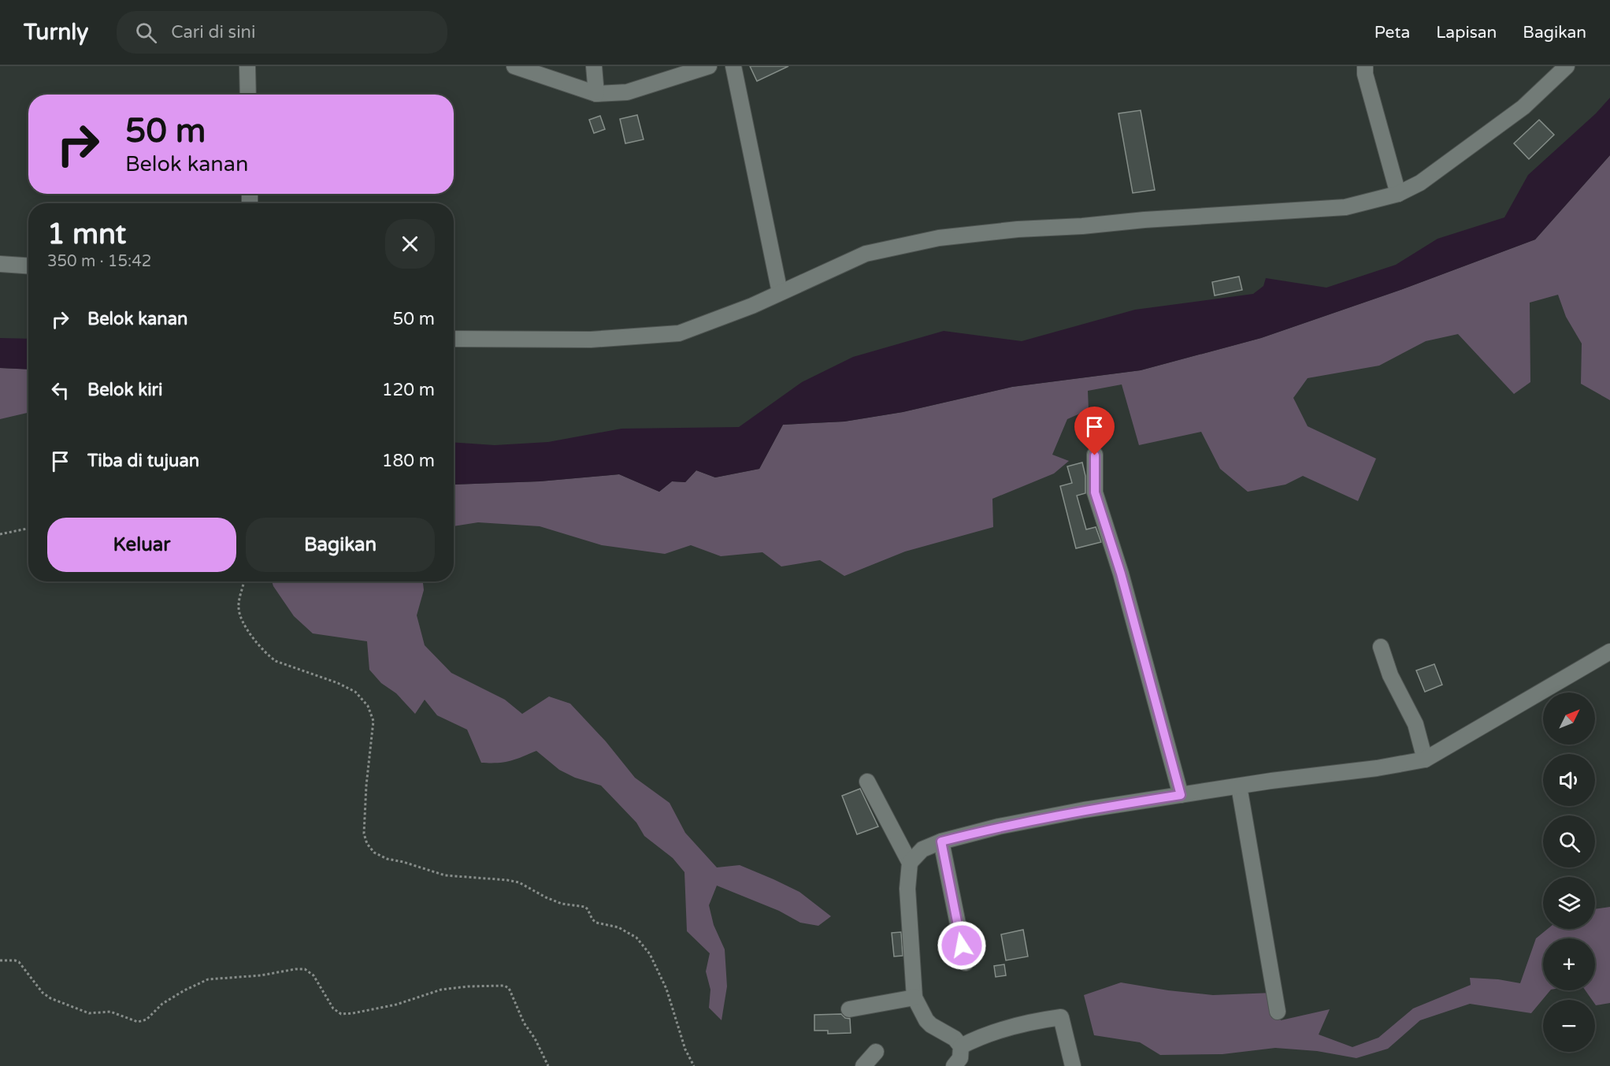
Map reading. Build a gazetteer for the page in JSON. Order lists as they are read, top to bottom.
{
  "north": "top right",
  "page": {
    "header": "Turnly",
    "search": "Cari di sini",
    "nav": ["Peta", "Lapisan", "Bagikan"],
    "turn": ["50 m", "Belok kanan"],
    "heading": ["1 mnt", "350 m · 15:42"],
    "list": [
      {
        "name": "Belok kanan",
        "value": "50 m"
      },
      {
        "name": "Belok kiri",
        "value": "120 m"
      },
      {
        "name": "Tiba di tujuan",
        "value": "180 m"
      }
    ],
    "buttons": ["Keluar", "Bagikan"],
    "map_buttons": ["+", "−"]
  }
}
